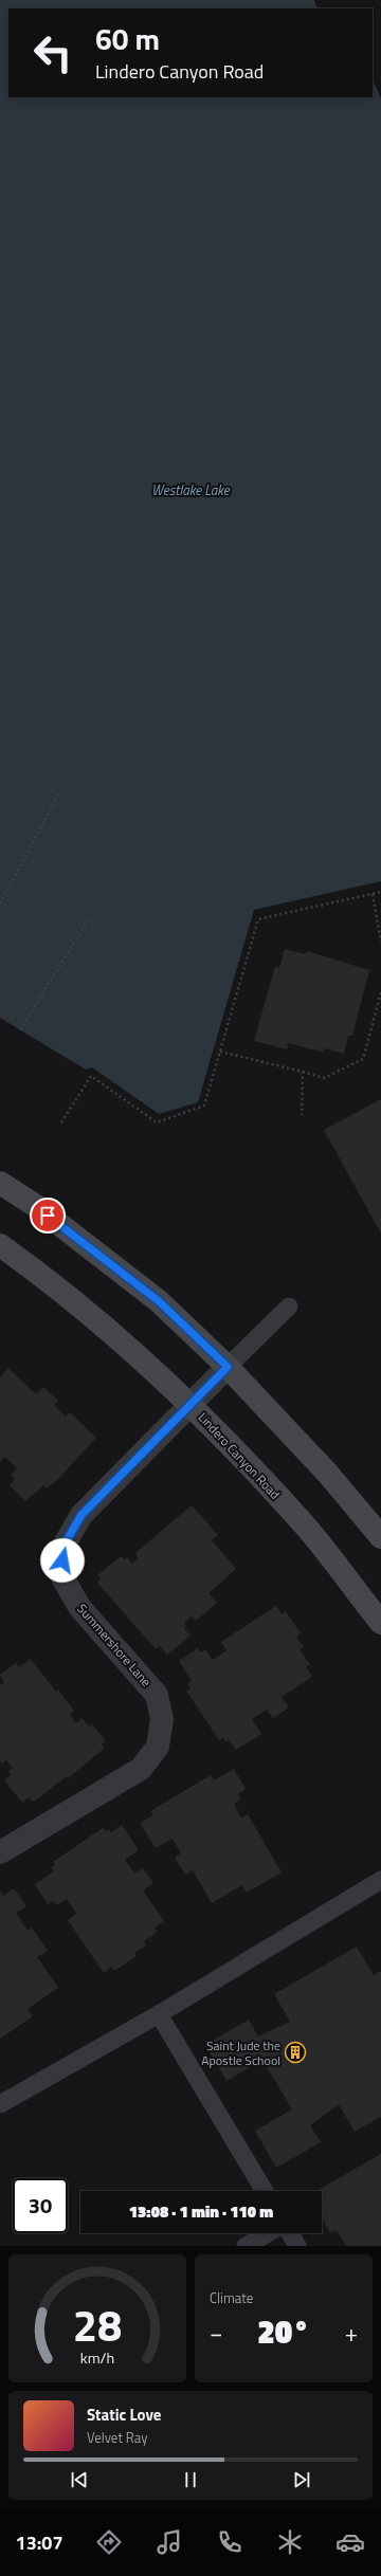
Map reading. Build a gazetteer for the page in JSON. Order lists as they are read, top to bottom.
{
  "streets": {
    "street": ["Lindero Canyon Road", "Summershore Lane"]
  },
  "crossings": [
    ["Lindero Canyon Road", "Summershore Lane"]
  ],
  "water": ["Westlake Lake"],
  "places": {
    "building": ["Saint Jude the Apostle School"]
  },
  "page": {
    "turn": ["60 m", "Lindero Canyon Road"],
    "limit": "30",
    "trip": "13:08 · 1 min · 110 m",
    "tile": "Climate",
    "heat": ["−", "20°", "+"],
    "song": ["Static Love", "Velvet Ray"],
    "tabs": "13:07",
    "gauge": ["28", "km/h"]
  }
}
